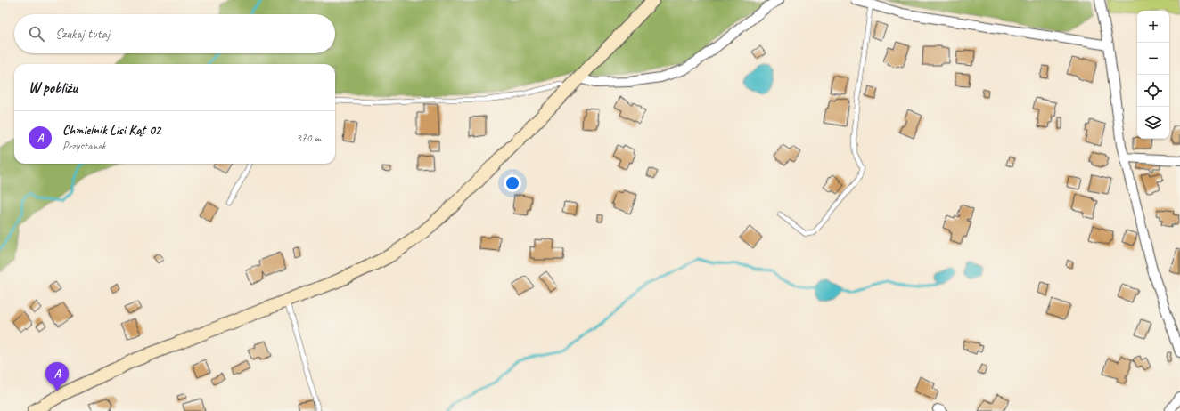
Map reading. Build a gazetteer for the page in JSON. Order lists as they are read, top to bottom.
{
  "page": {
    "map_buttons": ["+", "−"],
    "search": "Szukaj tutaj",
    "heading": "W pobliżu",
    "list": [
      {
        "mark": "A",
        "name": "Chmielnik Lisi Kąt 02",
        "note": "Przystanek",
        "value": "370 m"
      }
    ],
    "pins": "A"
  }
}
